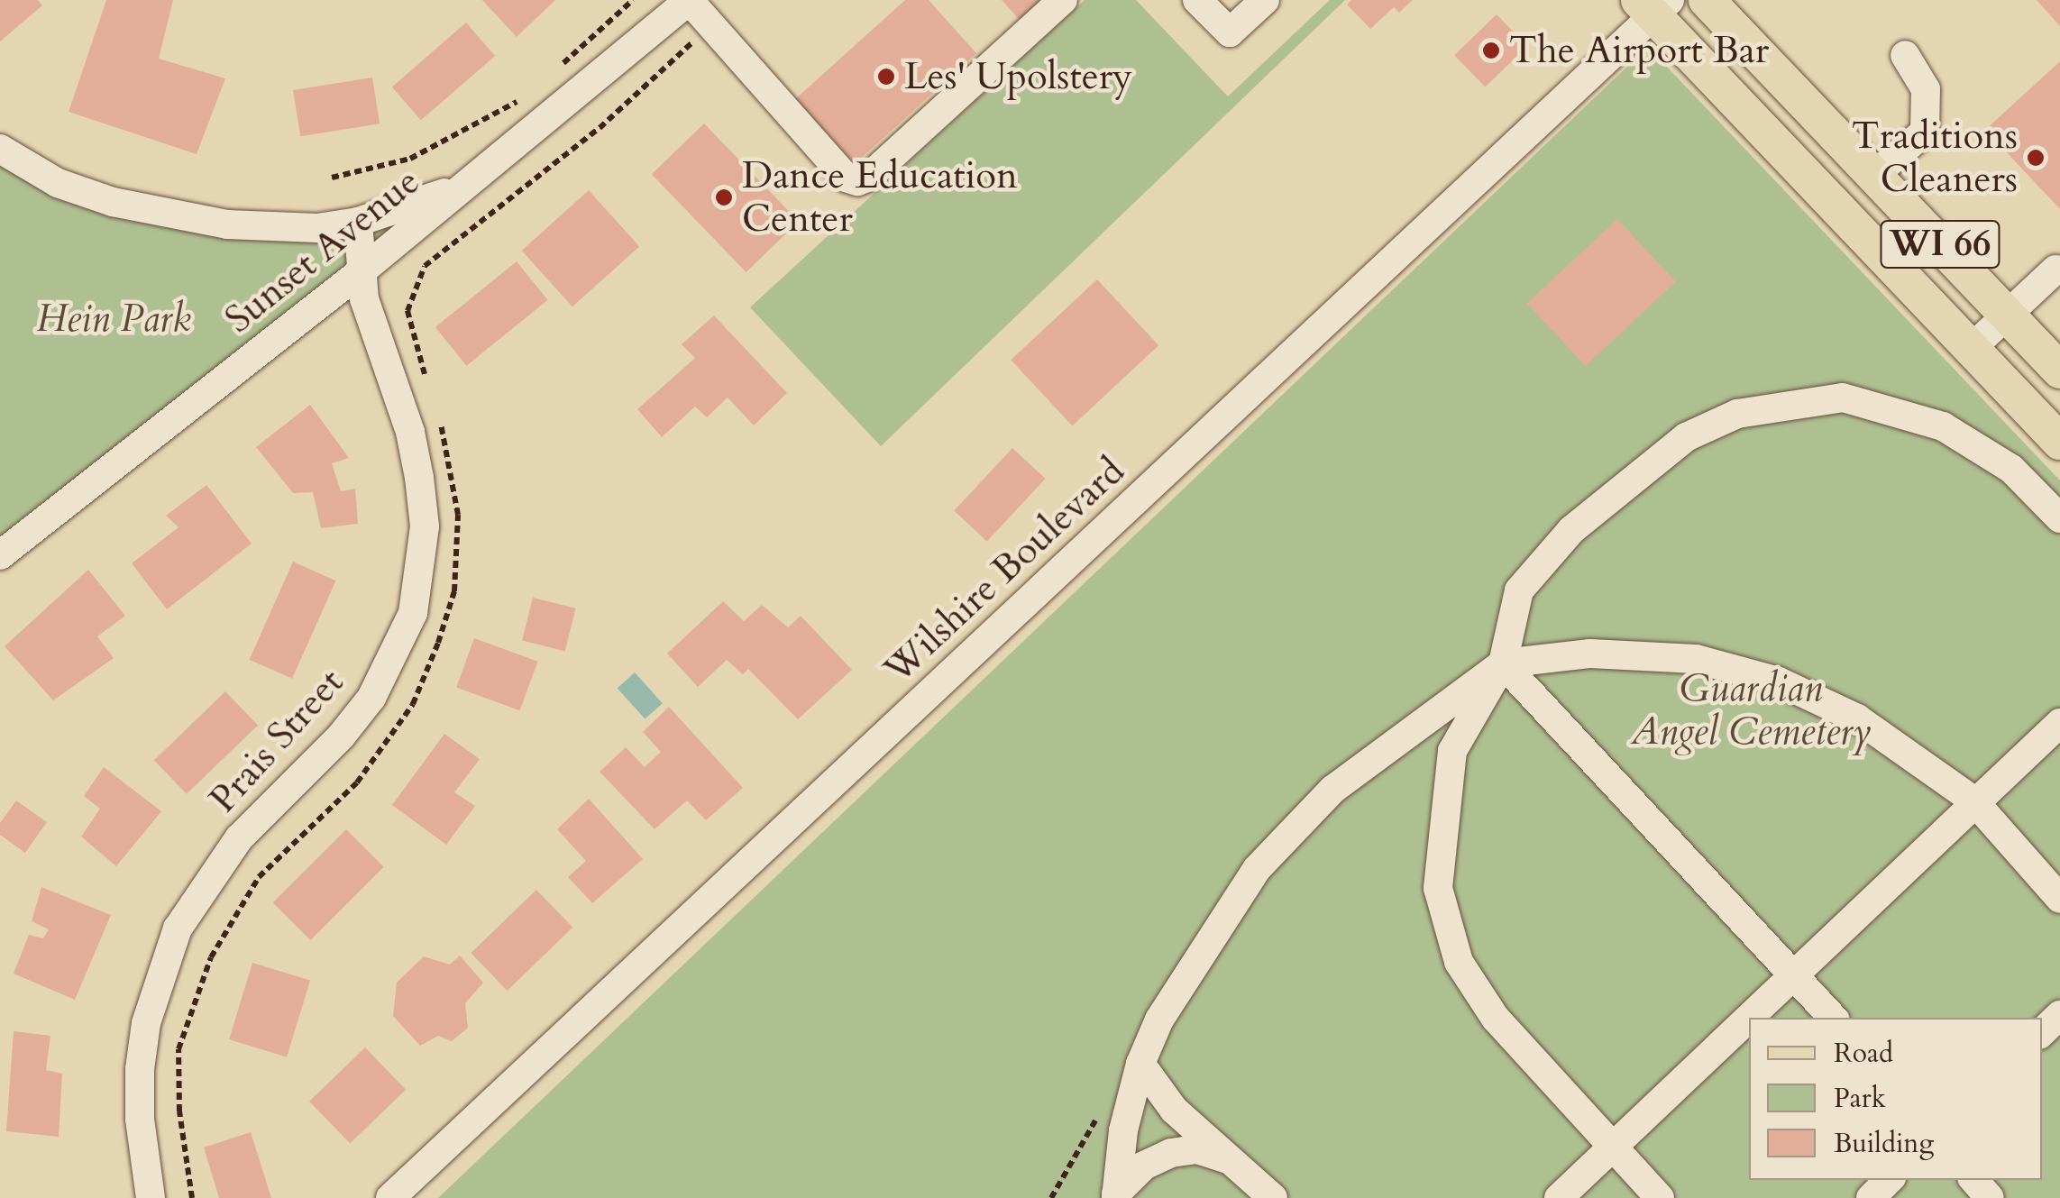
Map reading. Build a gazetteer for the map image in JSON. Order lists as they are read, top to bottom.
{
  "streets": {
    "main road": ["WI 66"],
    "street": ["Sunset Avenue", "Wilshire Boulevard", "Prais Street"]
  },
  "crossings": [
    ["WI 66", "Wilshire Boulevard"],
    ["Sunset Avenue", "Prais Street"]
  ],
  "parks": ["Hein Park", "Guardian Angel Cemetery"],
  "places": [
    "The Airport Bar",
    "Les' Upolstery",
    "Traditions Cleaners",
    "Dance Education Center"
  ],
  "legend": ["Road", "Park", "Building"]
}
